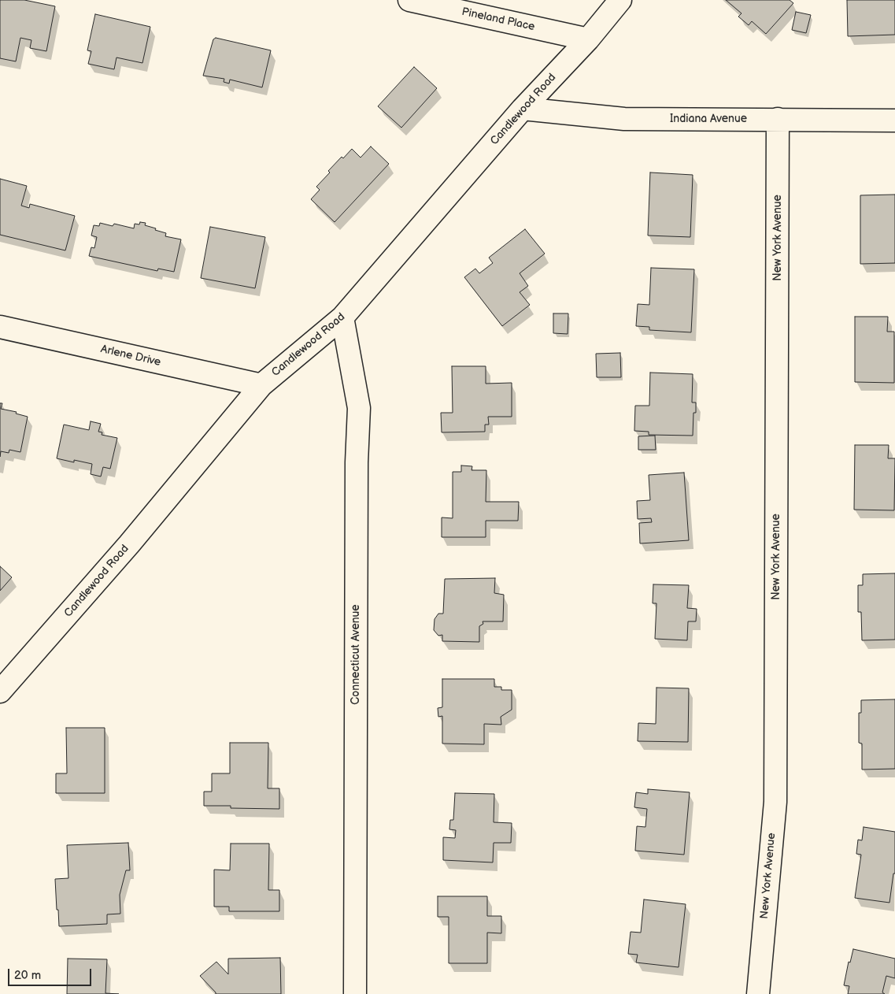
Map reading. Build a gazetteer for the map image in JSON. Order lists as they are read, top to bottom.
{
  "streets": {
    "street": [
      "Pineland Place",
      "Candlewood Road",
      "Indiana Avenue",
      "New York Avenue",
      "Arlene Drive",
      "Connecticut Avenue"
    ]
  },
  "crossings": [
    ["Pineland Place", "Candlewood Road"],
    ["Candlewood Road", "Indiana Avenue"],
    ["Candlewood Road", "Arlene Drive"],
    ["Candlewood Road", "Connecticut Avenue"],
    ["Indiana Avenue", "New York Avenue"]
  ],
  "scale_bar": "20 m"
}
